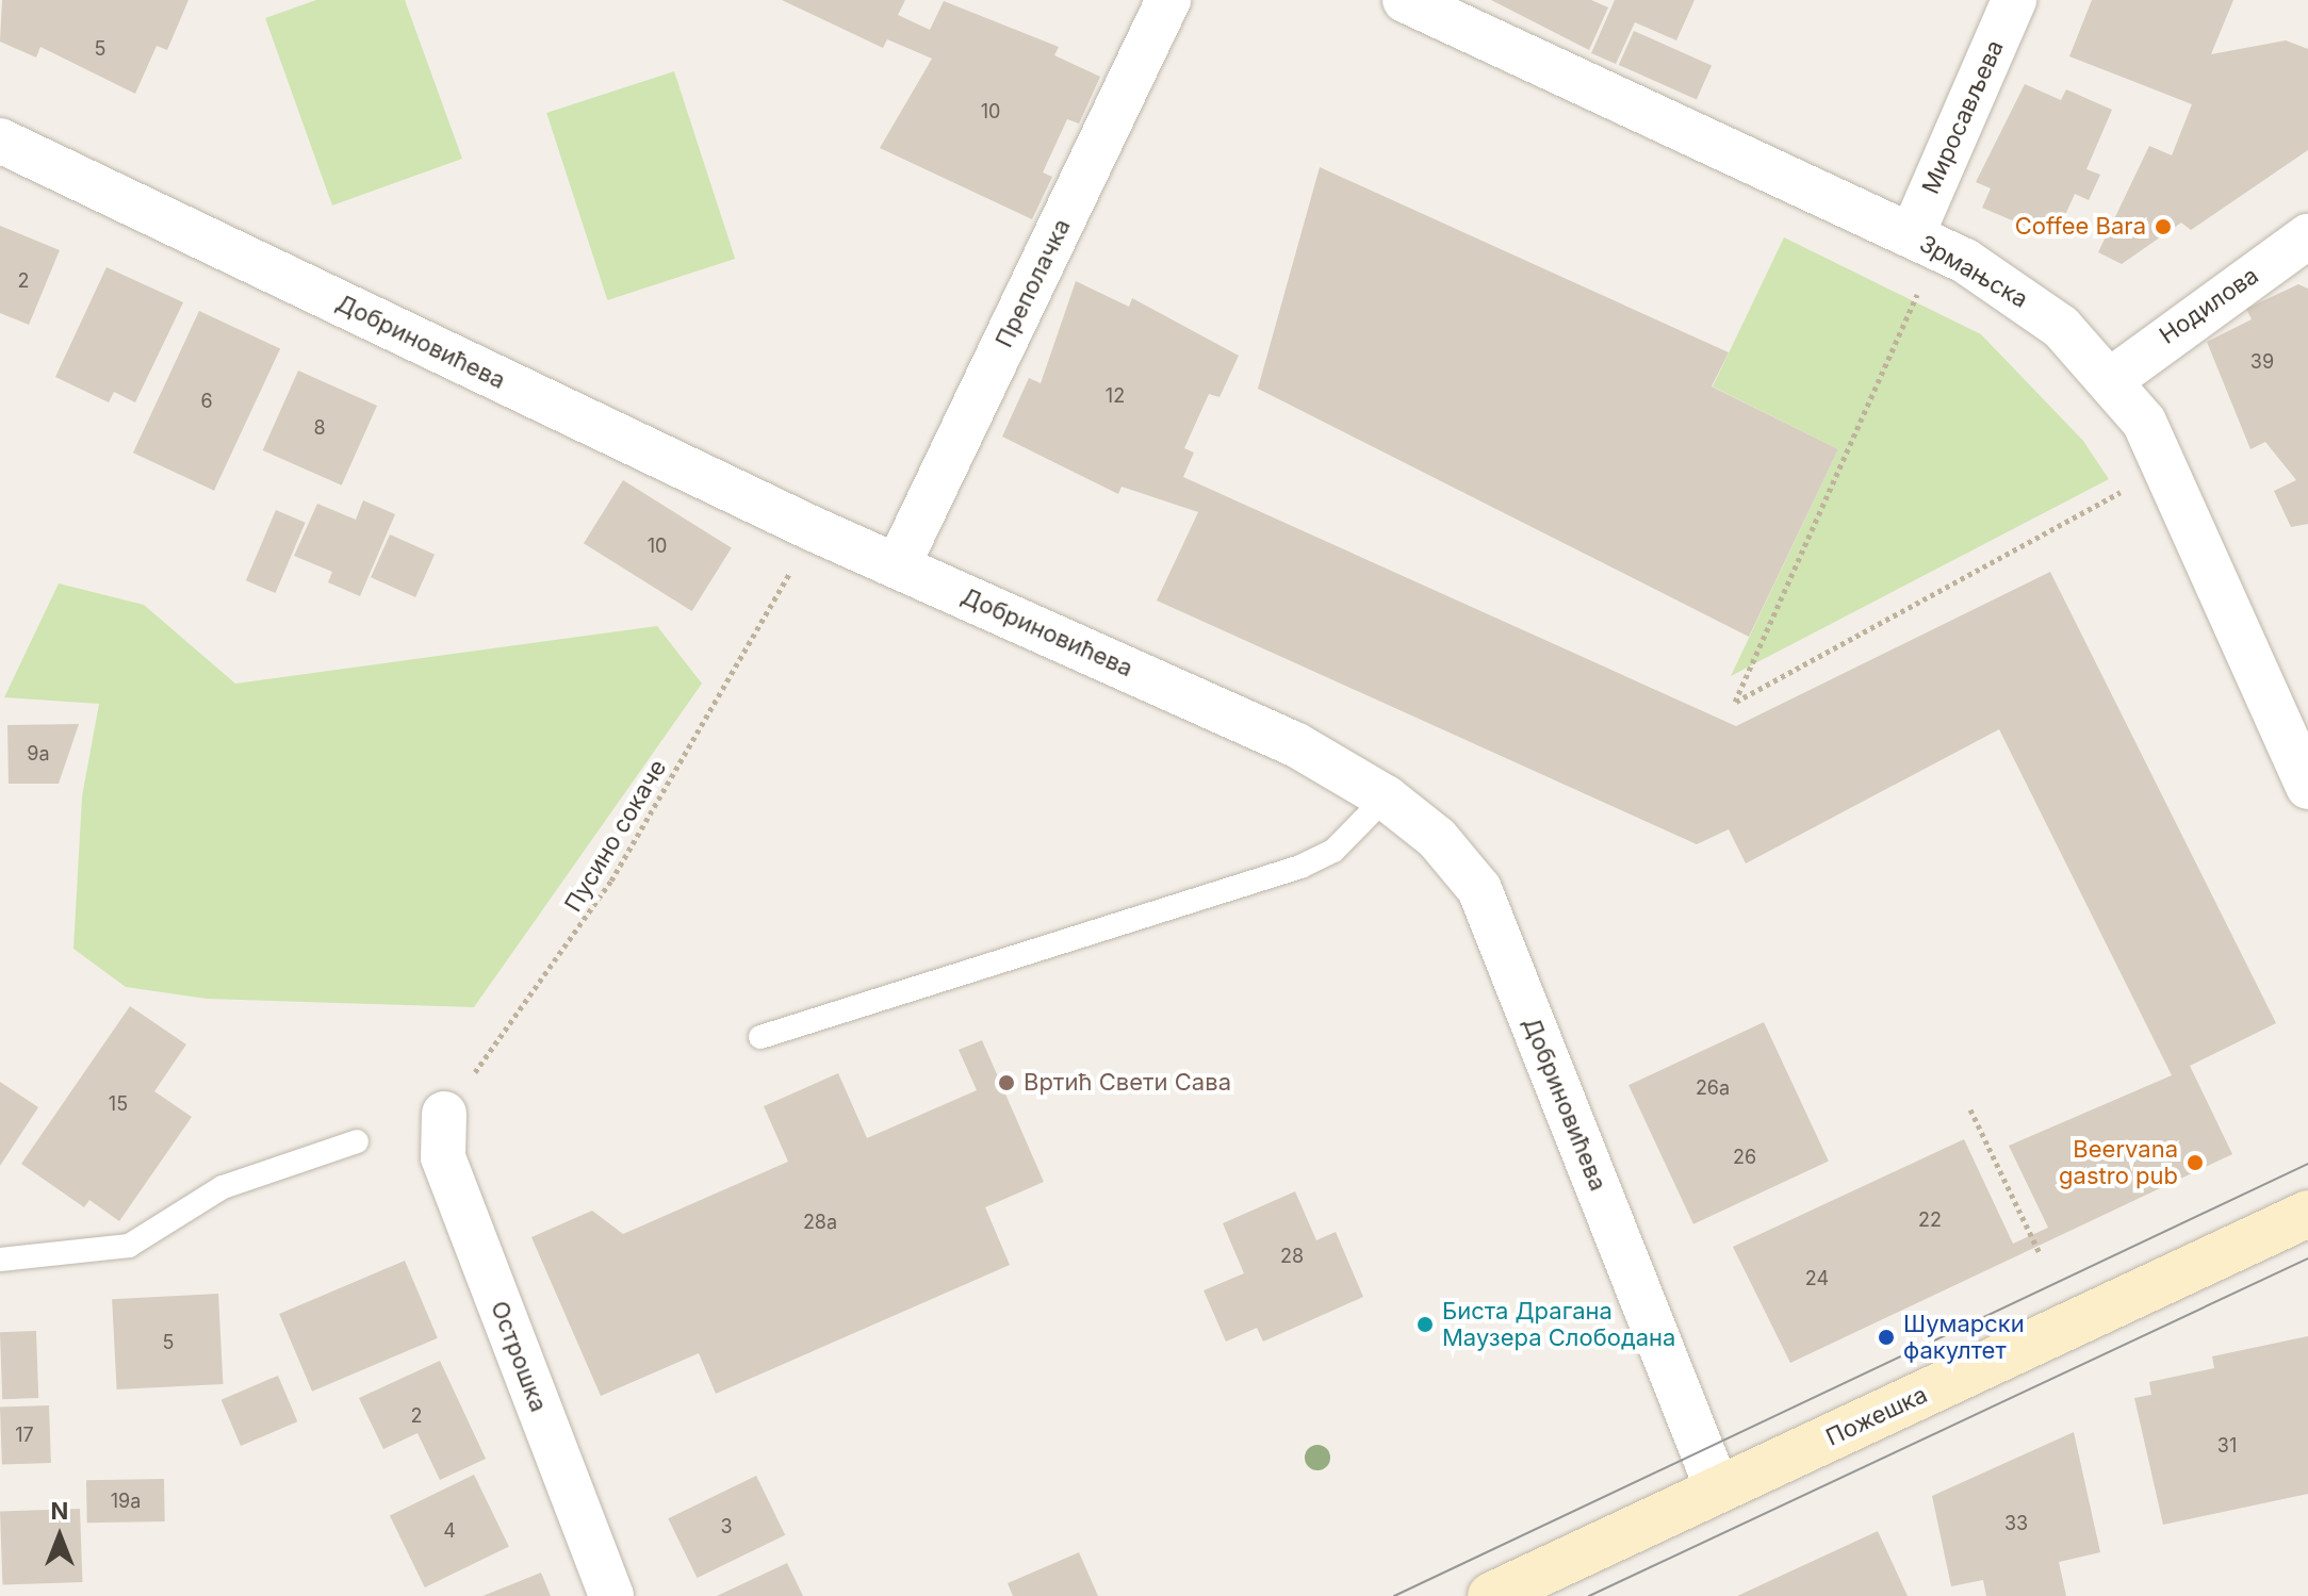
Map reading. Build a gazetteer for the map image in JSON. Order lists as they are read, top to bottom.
{
  "streets": {
    "main road": ["Пожешка"],
    "street": [
      "Миросављева",
      "Зрмањска",
      "Преполачка",
      "Нодилова",
      "Добриновићева",
      "Острошка"
    ],
    "path": ["Пусино сокаче"]
  },
  "crossings": [
    ["Миросављева", "Зрмањска"],
    ["Зрмањска", "Нодилова"],
    ["Преполачка", "Добриновићева"],
    ["Добриновићева", "Пожешка"],
    ["Пусино сокаче", "Острошка"]
  ],
  "places": [
    "Coffee Bara",
    "Вртић Свети Сава",
    "Beervana gastro pub",
    "Биста Драгана Маузера Слободана",
    "Шумарски факултет"
  ],
  "house_numbers": [
    "5",
    "10",
    "2",
    "39",
    "12",
    "6",
    "8",
    "10",
    "9a",
    "26a",
    "15",
    "26",
    "22",
    "28a",
    "28",
    "24",
    "5",
    "2",
    "17",
    "31",
    "19a",
    "33",
    "3",
    "4"
  ],
  "north": "top"
}
